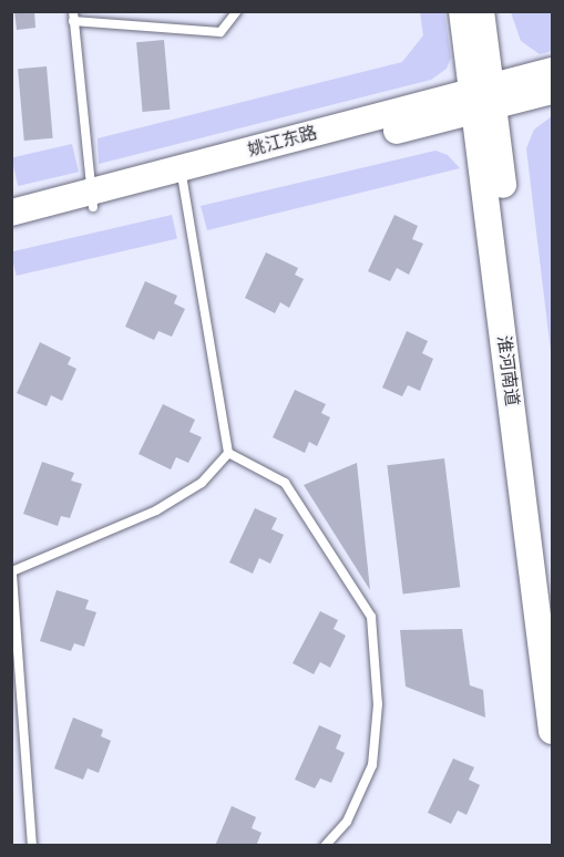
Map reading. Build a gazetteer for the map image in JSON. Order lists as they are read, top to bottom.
{
  "streets": {
    "street": ["姚江东路", "淮河南道"]
  },
  "crossings": [
    ["姚江东路", "淮河南道"]
  ]
}
